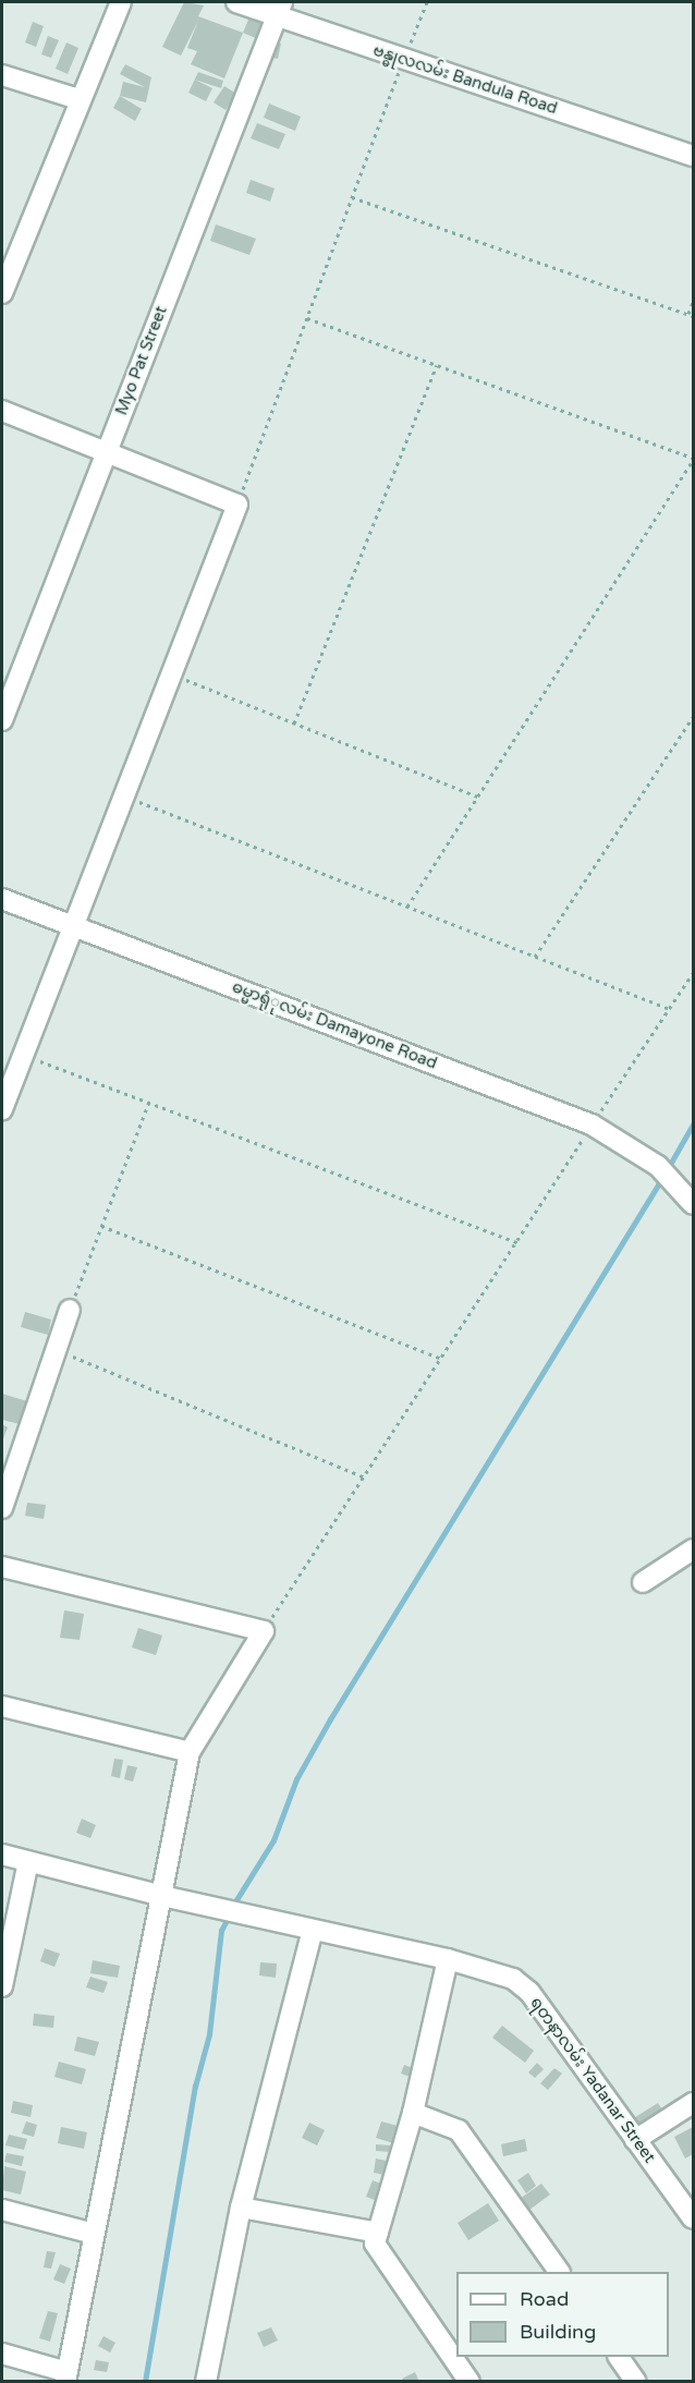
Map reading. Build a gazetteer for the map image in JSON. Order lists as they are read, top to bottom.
{
  "streets": {
    "street": [
      "ဗန္ဓုလလမ်း Bandula Road",
      "Myo Pat Street",
      "ဓမ္မာရုံုလမ်း Damayone Road",
      "ရတနာလမ်း Yadanar Street"
    ]
  },
  "crossings": [
    ["ဗန္ဓုလလမ်း Bandula Road", "Myo Pat Street"]
  ],
  "legend": ["Road", "Building"]
}
